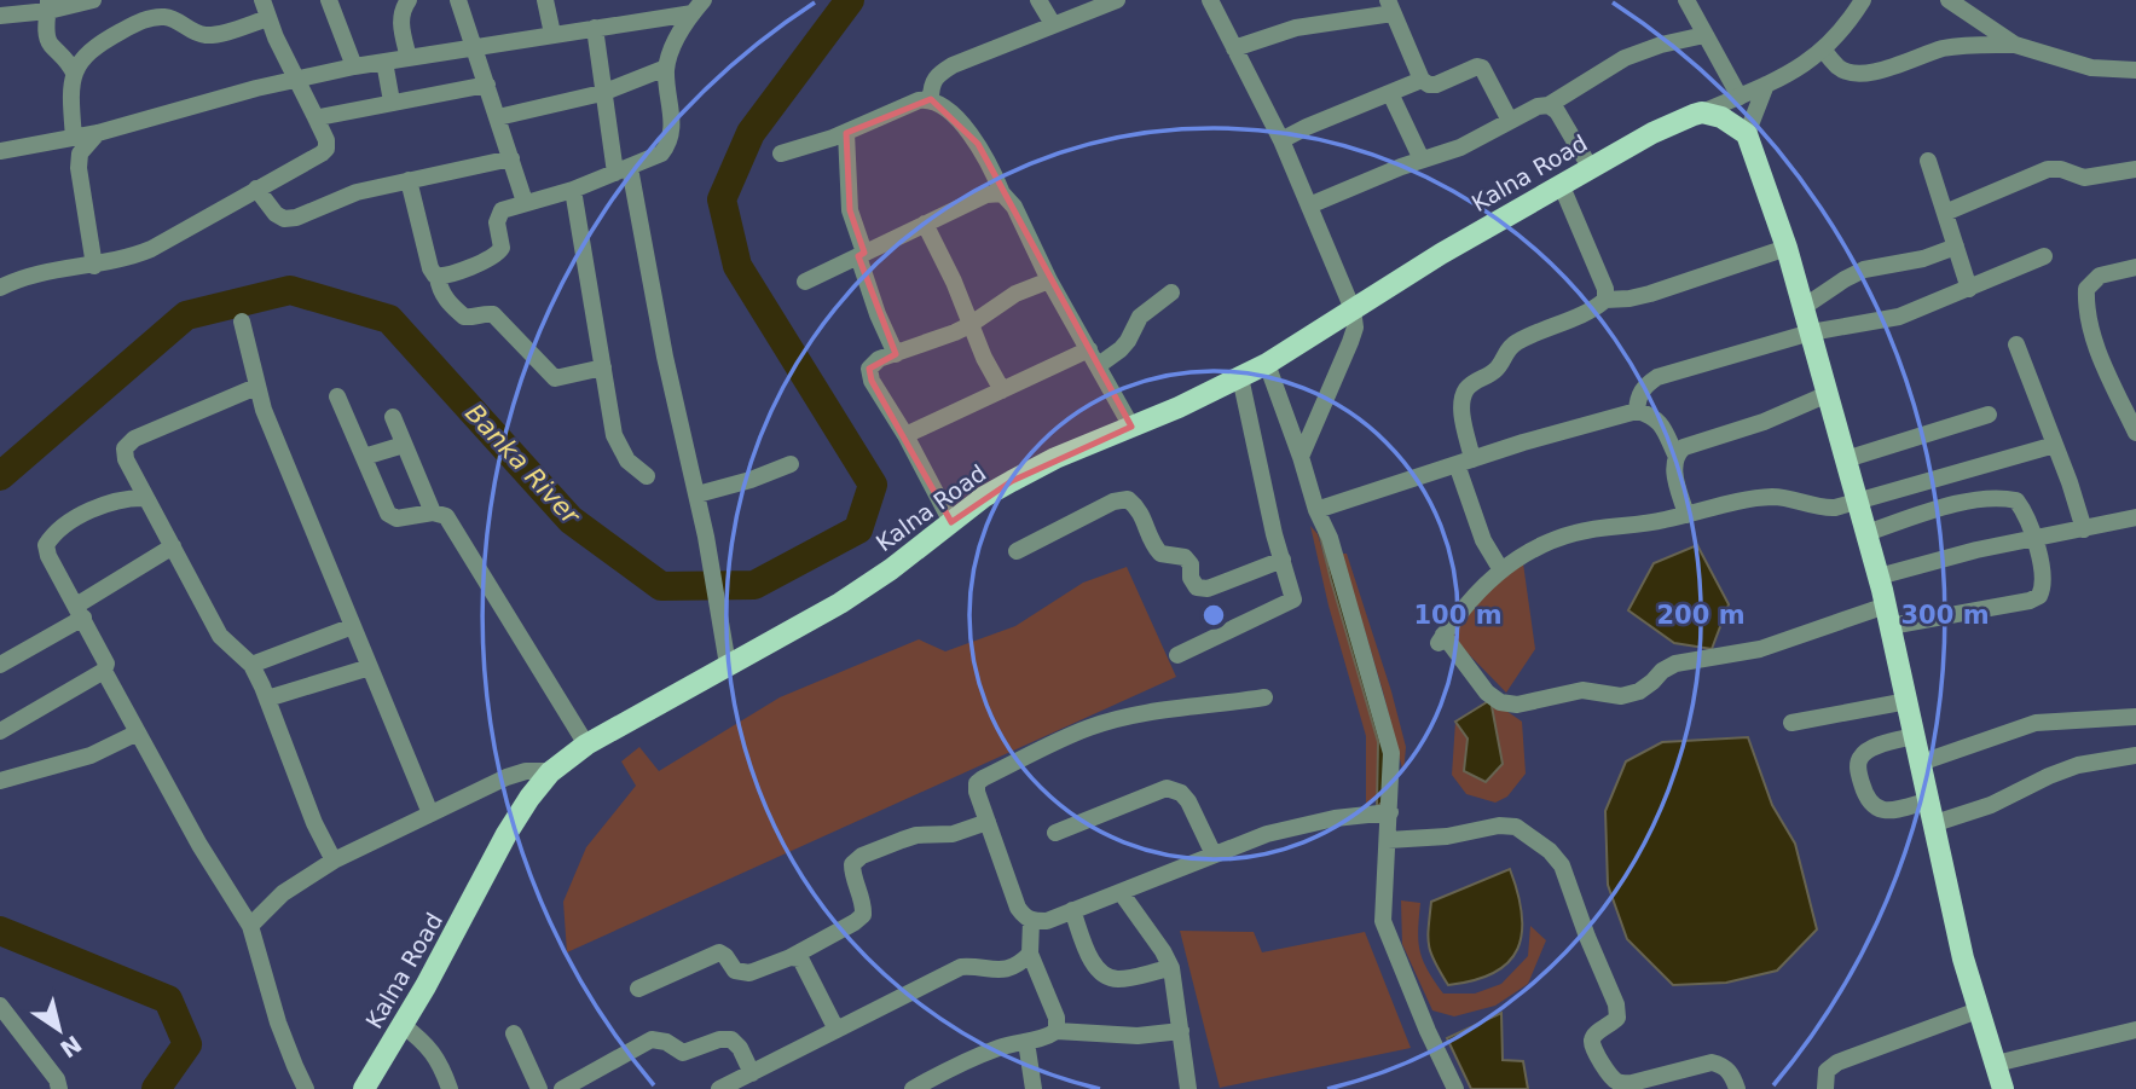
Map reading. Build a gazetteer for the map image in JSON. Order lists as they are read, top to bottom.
{
  "streets": {
    "main road": ["Kalna Road"]
  },
  "water": ["Banka River"],
  "north": "bottom right",
  "rings": ["100 m", "200 m", "300 m"]
}
